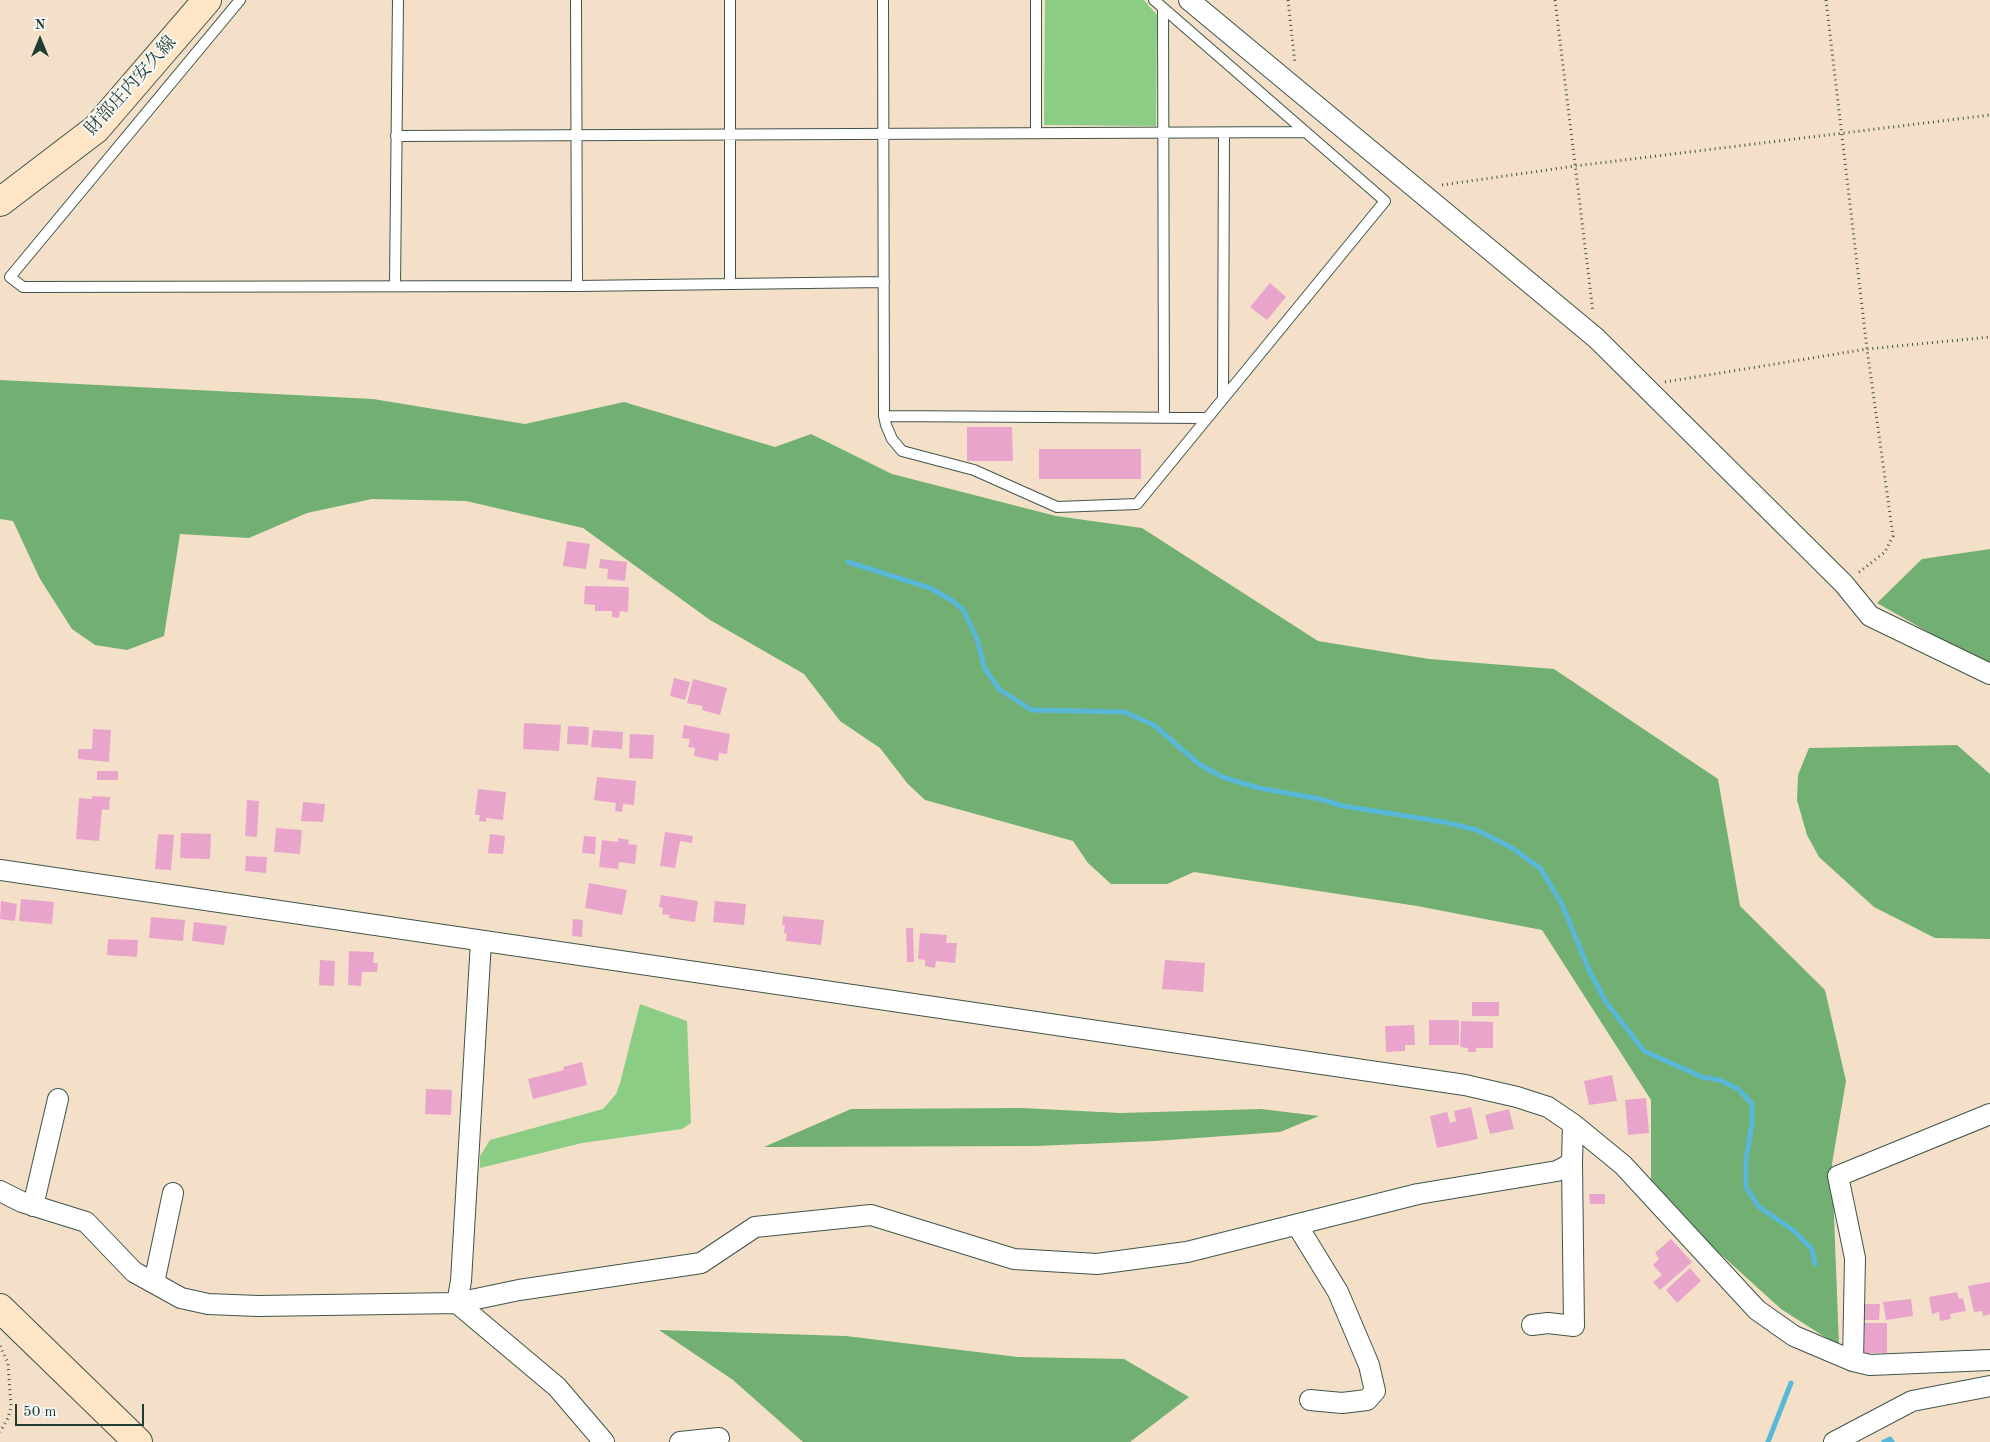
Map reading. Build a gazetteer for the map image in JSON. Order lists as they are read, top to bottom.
{
  "streets": {
    "main road": ["財部庄内安久線"]
  },
  "scale_bar": "50 m",
  "north": "top"
}
